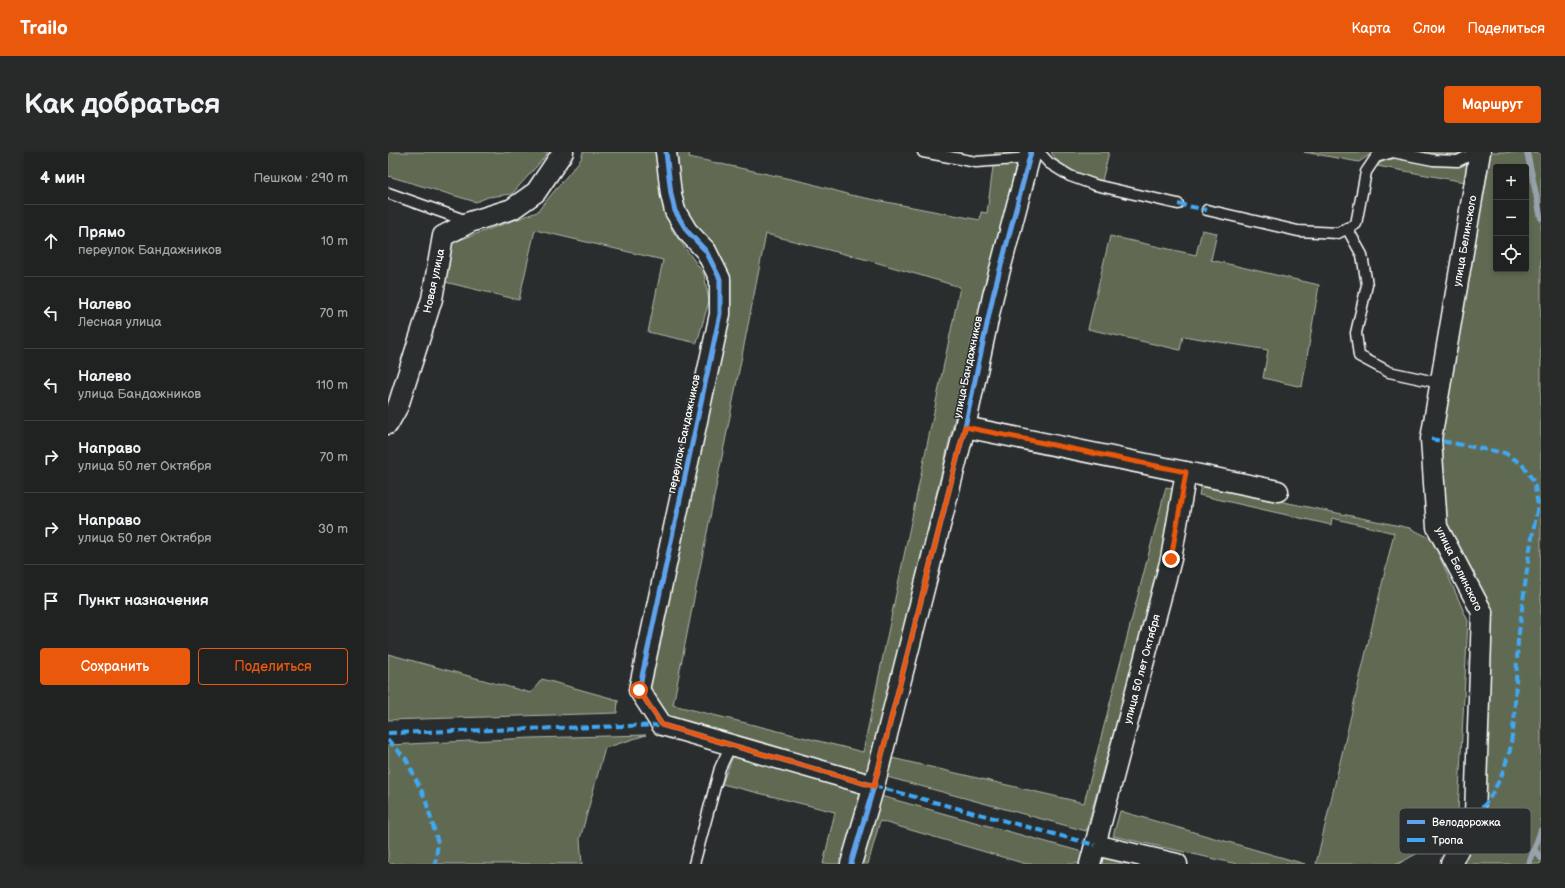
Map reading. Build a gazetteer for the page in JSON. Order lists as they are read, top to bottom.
{
  "streets": {
    "street": [
      "улица Белинского",
      "Новая улица",
      "улица Бандажников",
      "переулок Бандажников",
      "улица 50 лет Октября"
    ]
  },
  "legend": ["Велодорожка", "Тропа"],
  "page": {
    "header": "Trailo",
    "nav": ["Карта", "Слои", "Поделиться"],
    "buttons": [
      "Маршрут",
      ["Сохранить", "Поделиться"]
    ],
    "title": "Как добраться",
    "heading": ["4 мин", "Пешком · 290 m"],
    "map_buttons": ["+", "−"],
    "list": [
      ["Прямо", "переулок Бандажников", "10 m"],
      ["Налево", "Лесная улица", "70 m"],
      ["Налево", "улица Бандажников", "110 m"],
      ["Направо", "улица 50 лет Октября", "70 m"],
      ["Направо", "улица 50 лет Октября", "30 m"],
      "Пункт назначения"
    ]
  }
}
